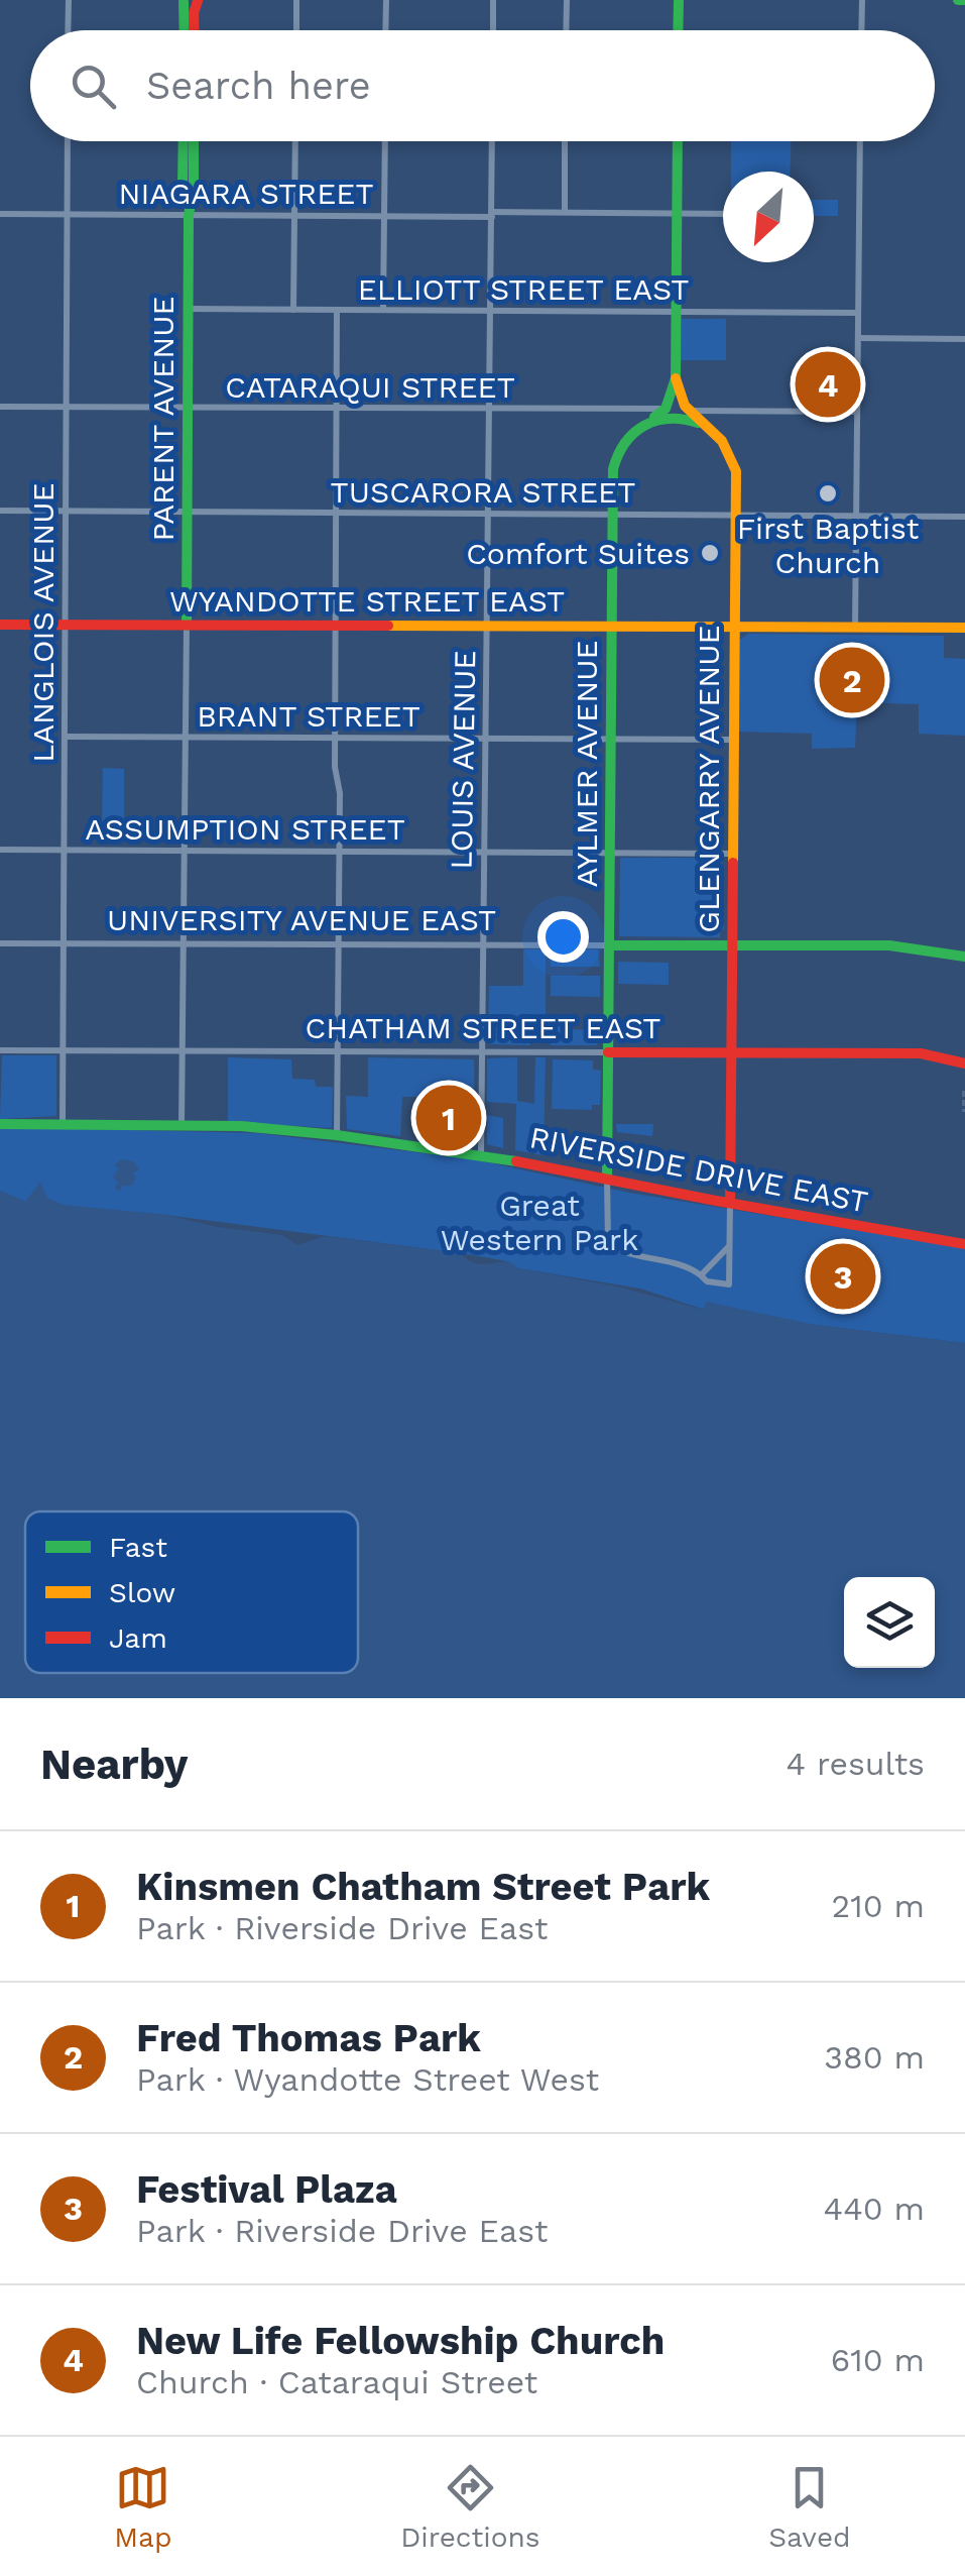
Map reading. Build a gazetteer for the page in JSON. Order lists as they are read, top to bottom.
{
  "streets": {
    "main road": [
      "PARENT AVENUE",
      "WYANDOTTE STREET EAST",
      "AYLMER AVENUE",
      "GLENGARRY AVENUE",
      "UNIVERSITY AVENUE EAST",
      "CHATHAM STREET EAST",
      "RIVERSIDE DRIVE EAST"
    ],
    "street": [
      "NIAGARA STREET",
      "ELLIOTT STREET EAST",
      "CATARAQUI STREET",
      "TUSCARORA STREET",
      "LANGLOIS AVENUE",
      "BRANT STREET",
      "LOUIS AVENUE",
      "ASSUMPTION STREET"
    ]
  },
  "crossings": [
    ["NIAGARA STREET", "PARENT AVENUE"],
    ["NIAGARA STREET", "LANGLOIS AVENUE"],
    ["NIAGARA STREET", "LOUIS AVENUE"],
    ["ELLIOTT STREET EAST", "PARENT AVENUE"],
    ["ELLIOTT STREET EAST", "LOUIS AVENUE"],
    ["CATARAQUI STREET", "PARENT AVENUE"],
    ["CATARAQUI STREET", "LANGLOIS AVENUE"],
    ["CATARAQUI STREET", "LOUIS AVENUE"],
    ["PARENT AVENUE", "TUSCARORA STREET"],
    ["PARENT AVENUE", "WYANDOTTE STREET EAST"],
    ["PARENT AVENUE", "BRANT STREET"],
    ["PARENT AVENUE", "ASSUMPTION STREET"],
    ["PARENT AVENUE", "UNIVERSITY AVENUE EAST"],
    ["PARENT AVENUE", "CHATHAM STREET EAST"],
    ["PARENT AVENUE", "RIVERSIDE DRIVE EAST"],
    ["TUSCARORA STREET", "LANGLOIS AVENUE"],
    ["TUSCARORA STREET", "LOUIS AVENUE"],
    ["TUSCARORA STREET", "AYLMER AVENUE"],
    ["TUSCARORA STREET", "GLENGARRY AVENUE"],
    ["WYANDOTTE STREET EAST", "LANGLOIS AVENUE"],
    ["WYANDOTTE STREET EAST", "LOUIS AVENUE"],
    ["WYANDOTTE STREET EAST", "AYLMER AVENUE"],
    ["WYANDOTTE STREET EAST", "GLENGARRY AVENUE"],
    ["LANGLOIS AVENUE", "BRANT STREET"],
    ["LANGLOIS AVENUE", "ASSUMPTION STREET"],
    ["LANGLOIS AVENUE", "UNIVERSITY AVENUE EAST"],
    ["LANGLOIS AVENUE", "CHATHAM STREET EAST"],
    ["LANGLOIS AVENUE", "RIVERSIDE DRIVE EAST"],
    ["BRANT STREET", "LOUIS AVENUE"],
    ["BRANT STREET", "AYLMER AVENUE"],
    ["BRANT STREET", "GLENGARRY AVENUE"],
    ["LOUIS AVENUE", "ASSUMPTION STREET"],
    ["LOUIS AVENUE", "UNIVERSITY AVENUE EAST"],
    ["LOUIS AVENUE", "CHATHAM STREET EAST"],
    ["LOUIS AVENUE", "RIVERSIDE DRIVE EAST"],
    ["AYLMER AVENUE", "ASSUMPTION STREET"],
    ["AYLMER AVENUE", "UNIVERSITY AVENUE EAST"],
    ["AYLMER AVENUE", "CHATHAM STREET EAST"],
    ["AYLMER AVENUE", "RIVERSIDE DRIVE EAST"],
    ["GLENGARRY AVENUE", "ASSUMPTION STREET"],
    ["GLENGARRY AVENUE", "UNIVERSITY AVENUE EAST"],
    ["GLENGARRY AVENUE", "CHATHAM STREET EAST"],
    ["GLENGARRY AVENUE", "RIVERSIDE DRIVE EAST"]
  ],
  "parks": ["Great Western Park"],
  "places": ["First Baptist Church", "Comfort Suites"],
  "legend": ["Fast", "Slow", "Jam"],
  "north": "bottom left",
  "page": {
    "search": "Search here",
    "pins": [
      "4",
      "2",
      "1",
      "3"
    ],
    "heading": ["Nearby", "4 results"],
    "list": [
      {
        "mark": "1",
        "name": "Kinsmen Chatham Street Park",
        "note": "Park · Riverside Drive East",
        "value": "210 m"
      },
      {
        "mark": "2",
        "name": "Fred Thomas Park",
        "note": "Park · Wyandotte Street West",
        "value": "380 m"
      },
      {
        "mark": "3",
        "name": "Festival Plaza",
        "note": "Park · Riverside Drive East",
        "value": "440 m"
      },
      {
        "mark": "4",
        "name": "New Life Fellowship Church",
        "note": "Church · Cataraqui Street",
        "value": "610 m"
      }
    ],
    "nav": ["Map", "Directions", "Saved"]
  }
}
